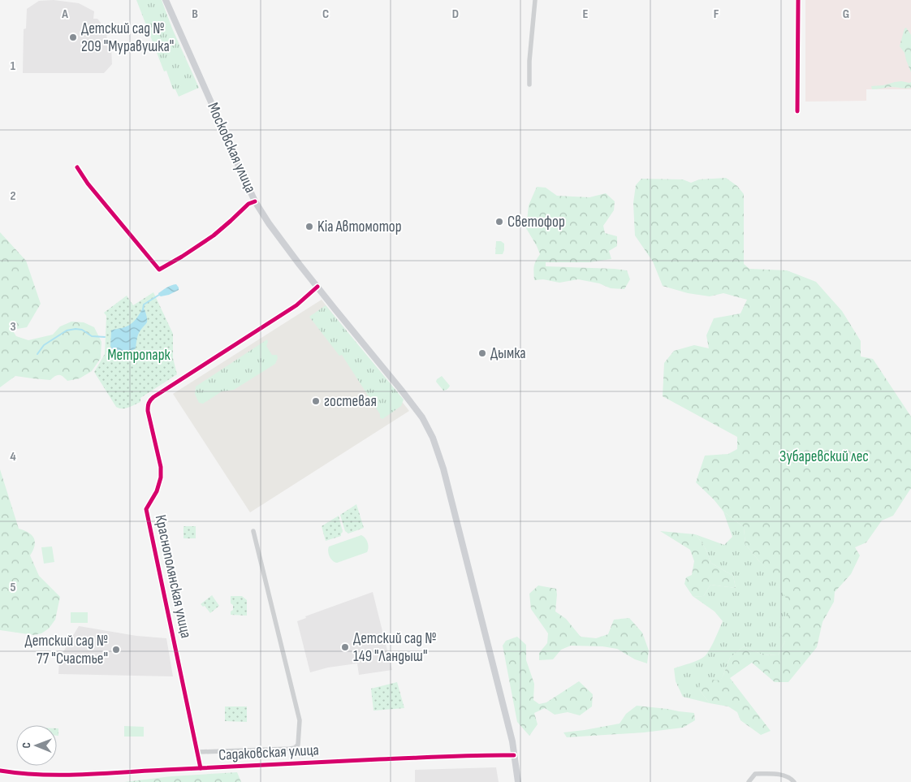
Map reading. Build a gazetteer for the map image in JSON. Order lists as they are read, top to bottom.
{
  "streets": {
    "main road": ["Московская улица"],
    "street": ["Краснополянская улица", "Садаковская улица"]
  },
  "crossings": [
    ["Московская улица", "Краснополянская улица"],
    ["Московская улица", "Садаковская улица"],
    ["Краснополянская улица", "Садаковская улица"]
  ],
  "parks": ["Метропарк", "Зубаревский лес"],
  "places": [
    "Детский сад № 209 \"Муравушка\"",
    "Светофор",
    "Kia Автомотор",
    "Дымка",
    "гостевая",
    "Детский сад № 149 \"Ландыш\"",
    "Детский сад № 77 \"Счастье\""
  ],
  "north": "left",
  "grid": {
    "columns": [
      "A",
      "B",
      "C",
      "D",
      "E",
      "F",
      "G"
    ],
    "rows": [
      "1",
      "2",
      "3",
      "4",
      "5"
    ]
  }
}
